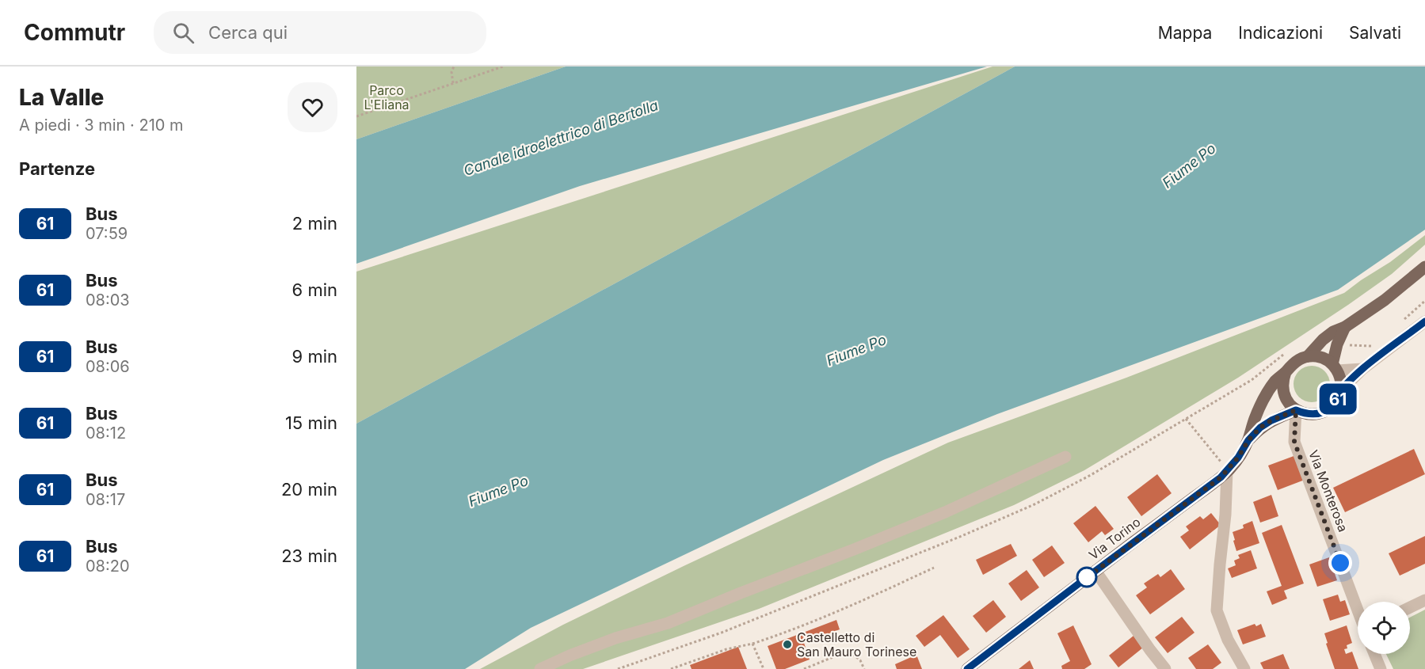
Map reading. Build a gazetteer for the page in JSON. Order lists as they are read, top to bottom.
{
  "streets": {
    "main road": ["Via Torino"],
    "street": ["Via Monterosa"]
  },
  "crossings": [
    ["Via Monterosa", "Via Torino"]
  ],
  "water": ["Canale idroelettrico di Bertolla", "Fiume Po"],
  "parks": ["Parco L'Eliana"],
  "places": ["Castelletto di San Mauro Torinese"],
  "lines": ["bus line 61"],
  "page": {
    "header": "Commutr",
    "search": "Cerca qui",
    "nav": ["Mappa", "Indicazioni", "Salvati"],
    "heading": [
      ["La Valle", "A piedi · 3 min · 210 m"],
      "Partenze"
    ],
    "on_map": "61",
    "list": [
      {
        "mark": "61",
        "name": "Bus",
        "note": "07:59",
        "value": "2 min"
      },
      {
        "mark": "61",
        "name": "Bus",
        "note": "08:03",
        "value": "6 min"
      },
      {
        "mark": "61",
        "name": "Bus",
        "note": "08:06",
        "value": "9 min"
      },
      {
        "mark": "61",
        "name": "Bus",
        "note": "08:12",
        "value": "15 min"
      },
      {
        "mark": "61",
        "name": "Bus",
        "note": "08:17",
        "value": "20 min"
      },
      {
        "mark": "61",
        "name": "Bus",
        "note": "08:20",
        "value": "23 min"
      }
    ]
  }
}
